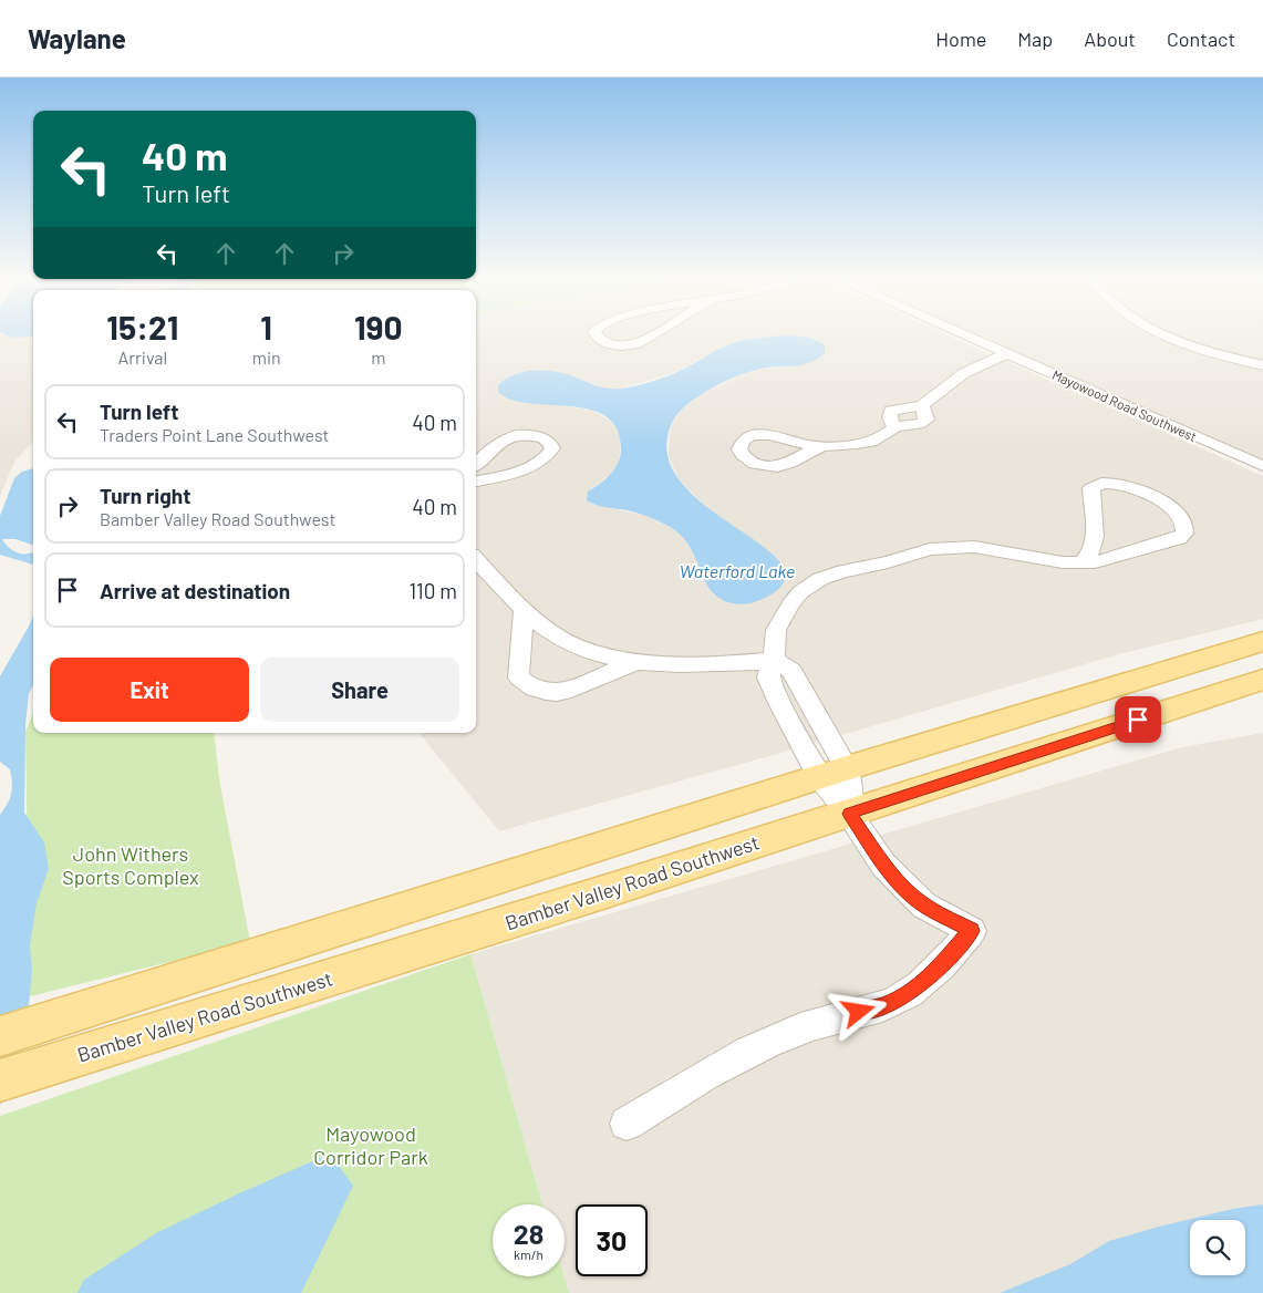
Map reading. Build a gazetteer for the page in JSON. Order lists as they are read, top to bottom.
{
  "streets": {
    "main road": ["Bamber Valley Road Southwest"],
    "street": ["Mayowood Road Southwest"]
  },
  "water": ["Waterford Lake"],
  "parks": ["John Withers Sports Complex", "Mayowood Corridor Park"],
  "page": {
    "header": "Waylane",
    "nav": [
      "Home",
      "Map",
      "About",
      "Contact"
    ],
    "turn": ["40 m", "Turn left"],
    "eta": [
      "15:21",
      "Arrival",
      "1",
      "min",
      "190",
      "m"
    ],
    "list": [
      {
        "name": "Turn left",
        "note": "Traders Point Lane Southwest",
        "value": "40 m"
      },
      {
        "name": "Turn right",
        "note": "Bamber Valley Road Southwest",
        "value": "40 m"
      },
      {
        "name": "Arrive at destination",
        "value": "110 m"
      }
    ],
    "buttons": ["Exit", "Share"],
    "speed": "28 km/h",
    "limit": "30"
  }
}
